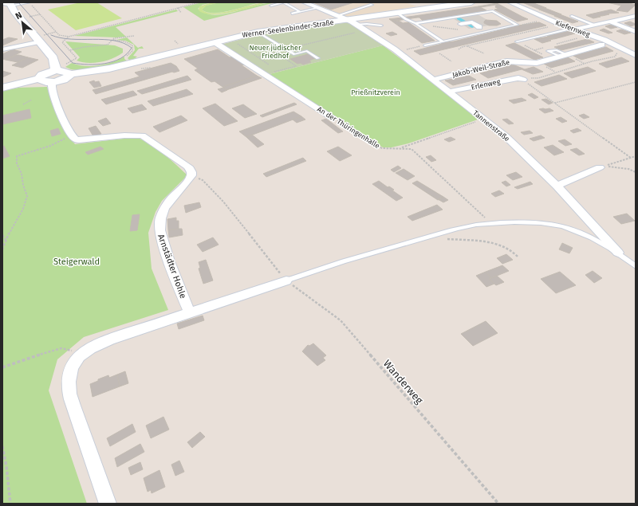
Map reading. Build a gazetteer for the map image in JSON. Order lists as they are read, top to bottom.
{
  "streets": {
    "street": [
      "Werner-Seelenbinder-Straße",
      "Kiefernweg",
      "Jakob-Weil-Straße",
      "Erlenweg",
      "Tannenstraße",
      "An der Thüringenhalle",
      "Arnstädter Hohle"
    ],
    "path": ["Wanderweg"]
  },
  "crossings": [
    ["Werner-Seelenbinder-Straße", "Tannenstraße"],
    ["Werner-Seelenbinder-Straße", "An der Thüringenhalle"],
    ["Jakob-Weil-Straße", "Tannenstraße"],
    ["Erlenweg", "Tannenstraße"],
    ["Arnstädter Hohle", "Wanderweg"]
  ],
  "parks": ["Neuer jüdischer Friedhof", "Prießnitzverein", "Steigerwald"],
  "north": "top left"
}
